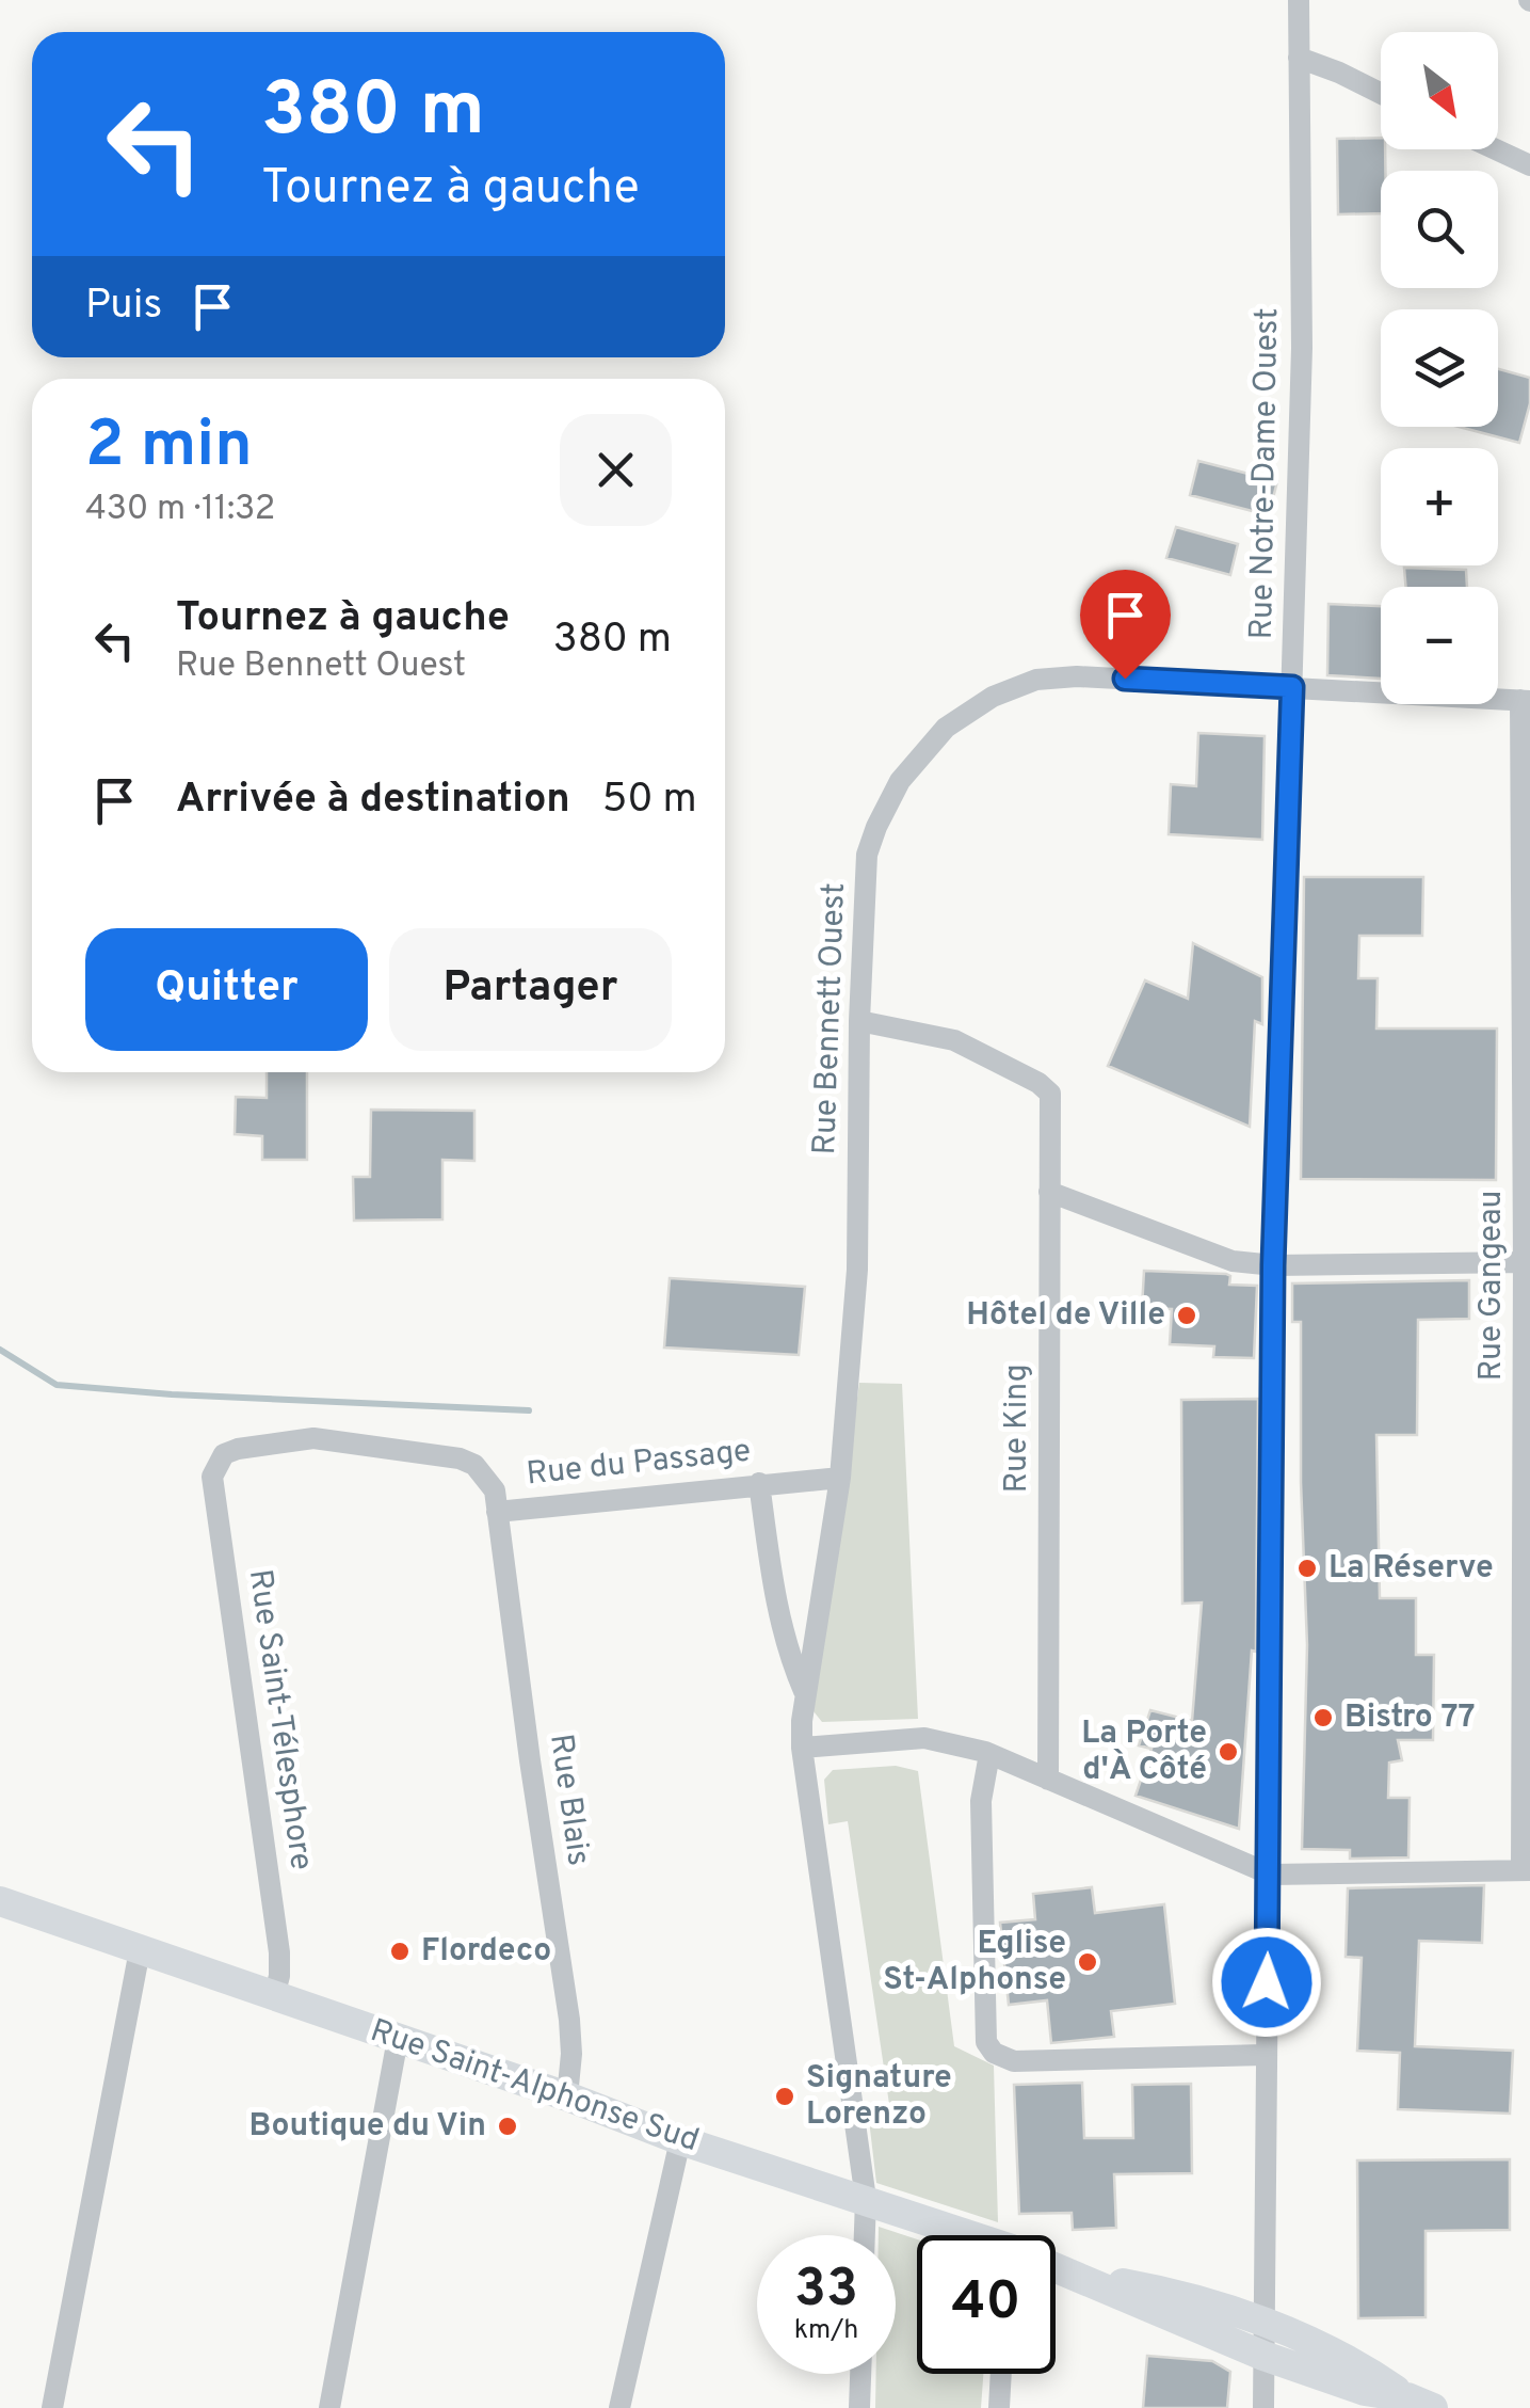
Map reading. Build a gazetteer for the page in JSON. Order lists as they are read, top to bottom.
{
  "streets": {
    "main road": ["Rue Saint-Alphonse Sud"],
    "street": [
      "Rue Notre-Dame Ouest",
      "Rue Bennett Ouest",
      "Rue Gangeau",
      "Rue King",
      "Rue du Passage",
      "Rue Saint-Télesphore",
      "Rue Blais"
    ]
  },
  "crossings": [
    ["Rue Notre-Dame Ouest", "Rue Bennett Ouest"],
    ["Rue Notre-Dame Ouest", "Rue Saint-Alphonse Sud"],
    ["Rue Bennett Ouest", "Rue Gangeau"],
    ["Rue Bennett Ouest", "Rue King"],
    ["Rue Bennett Ouest", "Rue du Passage"],
    ["Rue Bennett Ouest", "Rue Saint-Alphonse Sud"],
    ["Rue du Passage", "Rue Saint-Télesphore"],
    ["Rue du Passage", "Rue Blais"],
    ["Rue Saint-Télesphore", "Rue Saint-Alphonse Sud"],
    ["Rue Blais", "Rue Saint-Alphonse Sud"]
  ],
  "places": [
    "Hôtel de Ville",
    "La Réserve",
    "Bistro 77",
    "La Porte d'À Côté",
    "Flordeco",
    "Eglise St-Alphonse",
    "Signature Lorenzo",
    "Boutique du Vin"
  ],
  "north": "bottom right",
  "page": {
    "map_buttons": ["+", "−"],
    "turn": ["380 m", "Tournez à gauche"],
    "then": "Puis",
    "heading": ["2 min", "430 m · 11:32"],
    "list": [
      {
        "name": "Tournez à gauche",
        "note": "Rue Bennett Ouest",
        "value": "380 m"
      },
      {
        "name": "Arrivée à destination",
        "value": "50 m"
      }
    ],
    "buttons": ["Quitter", "Partager"],
    "speed": "33 km/h",
    "limit": "40"
  }
}
